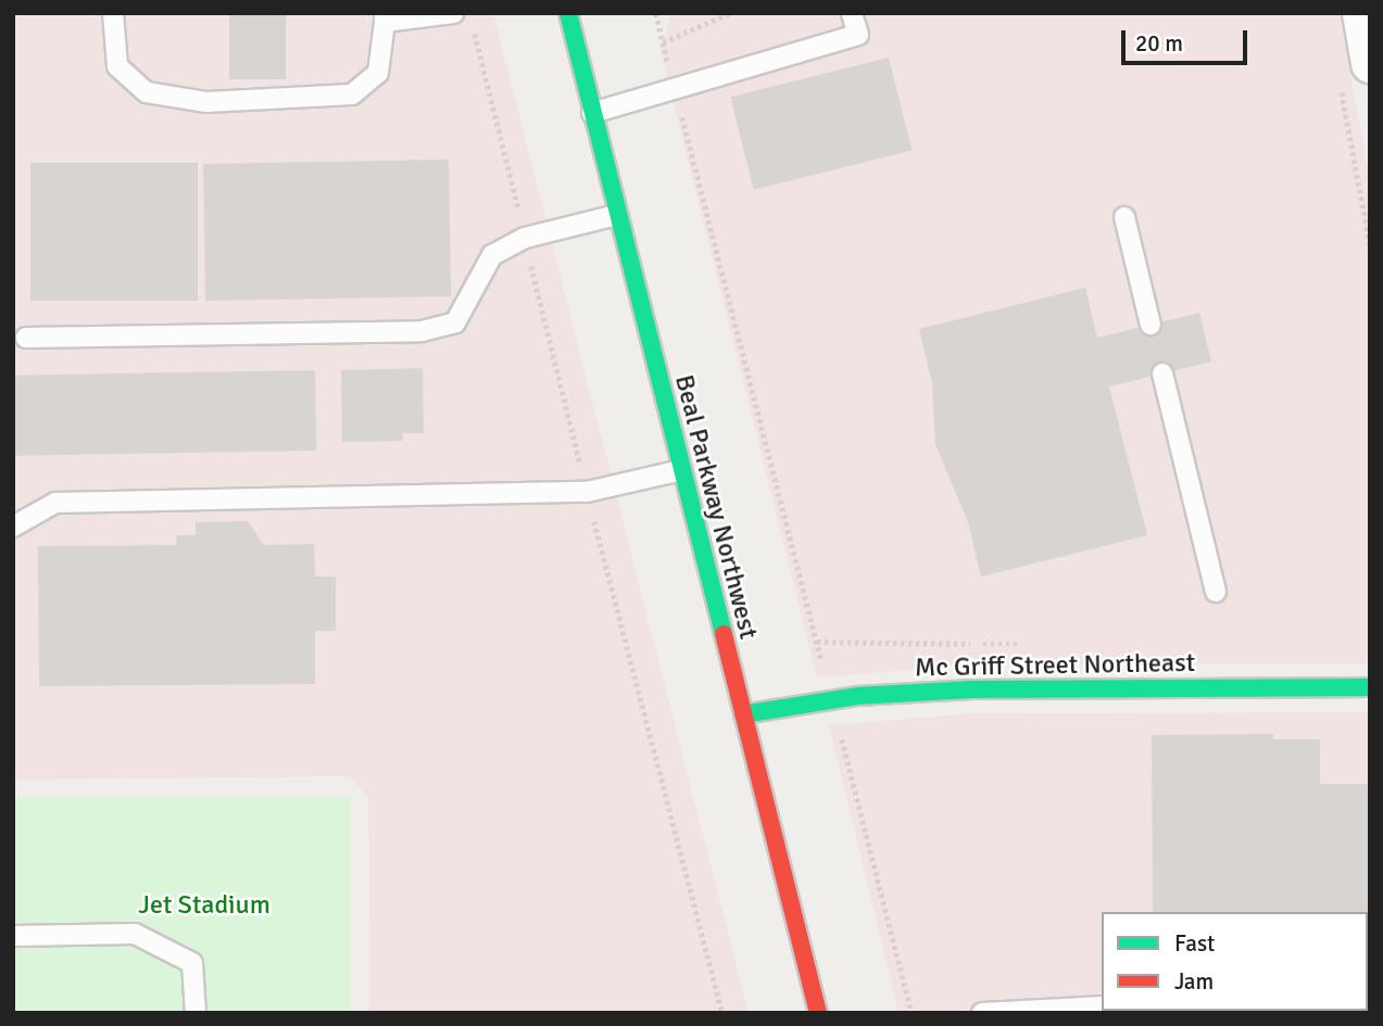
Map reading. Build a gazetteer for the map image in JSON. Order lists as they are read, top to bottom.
{
  "streets": {
    "main road": ["Beal Parkway Northwest", "Mc Griff Street Northeast"]
  },
  "crossings": [
    ["Beal Parkway Northwest", "Mc Griff Street Northeast"]
  ],
  "parks": ["Jet Stadium"],
  "legend": ["Fast", "Jam"],
  "scale_bar": "20 m"
}
